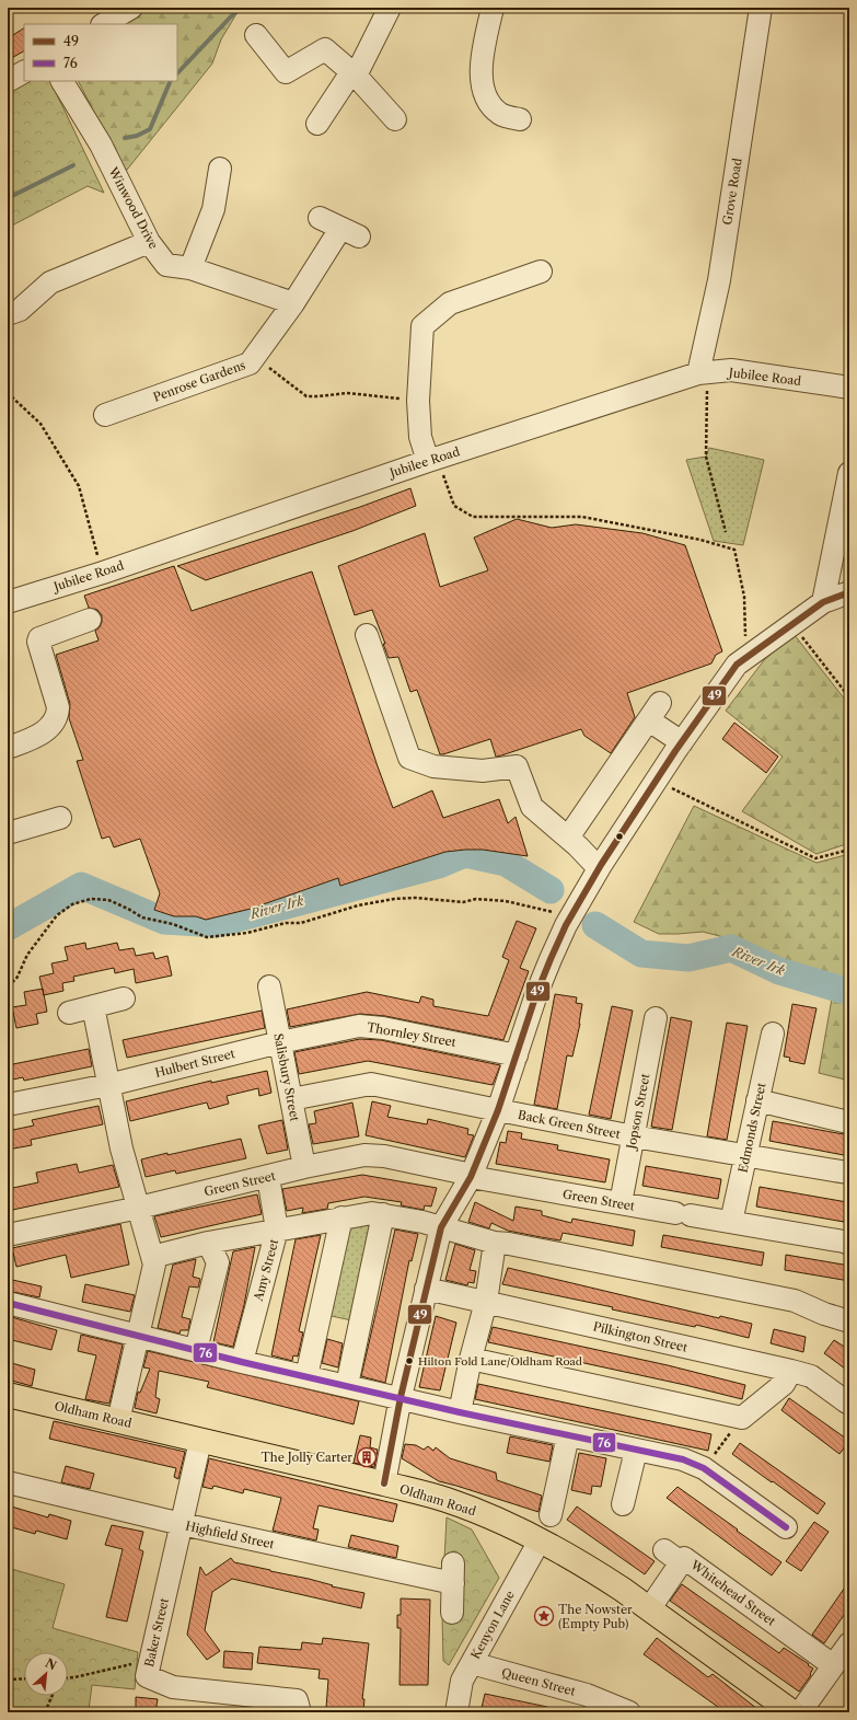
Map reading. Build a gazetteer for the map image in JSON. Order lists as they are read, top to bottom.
{
  "streets": {
    "main road": ["Oldham Road"],
    "street": [
      "Grove Road",
      "Winwood Drive",
      "Jubilee Road",
      "Penrose Gardens",
      "Thornley Street",
      "Hulbert Street",
      "Salisbury Street",
      "Jopson Street",
      "Back Green Street",
      "Edmonds Street",
      "Green Street",
      "Amy Street",
      "Pilkington Street",
      "Highfield Street",
      "Whitehead Street",
      "Kenyon Lane",
      "Baker Street",
      "Queen Street"
    ]
  },
  "crossings": [
    ["Grove Road", "Jubilee Road"],
    ["Winwood Drive", "Penrose Gardens"],
    ["Thornley Street", "Hulbert Street"],
    ["Thornley Street", "Salisbury Street"],
    ["Hulbert Street", "Salisbury Street"],
    ["Salisbury Street", "Back Green Street"],
    ["Salisbury Street", "Green Street"],
    ["Jopson Street", "Back Green Street"],
    ["Jopson Street", "Green Street"],
    ["Back Green Street", "Edmonds Street"],
    ["Edmonds Street", "Green Street"],
    ["Green Street", "Amy Street"],
    ["Oldham Road", "Whitehead Street"],
    ["Oldham Road", "Kenyon Lane"],
    ["Oldham Road", "Baker Street"],
    ["Highfield Street", "Baker Street"],
    ["Kenyon Lane", "Queen Street"]
  ],
  "water": ["River Irk"],
  "places": {
    "other": ["Hilton Fold Lane/Oldham Road"],
    "building": ["The Jolly Carter"],
    "place": ["The Nowster (Empty Pub)"]
  },
  "lines": ["transit line 49", "transit line 76"],
  "legend": ["49", "76"],
  "north": "top right"
}
